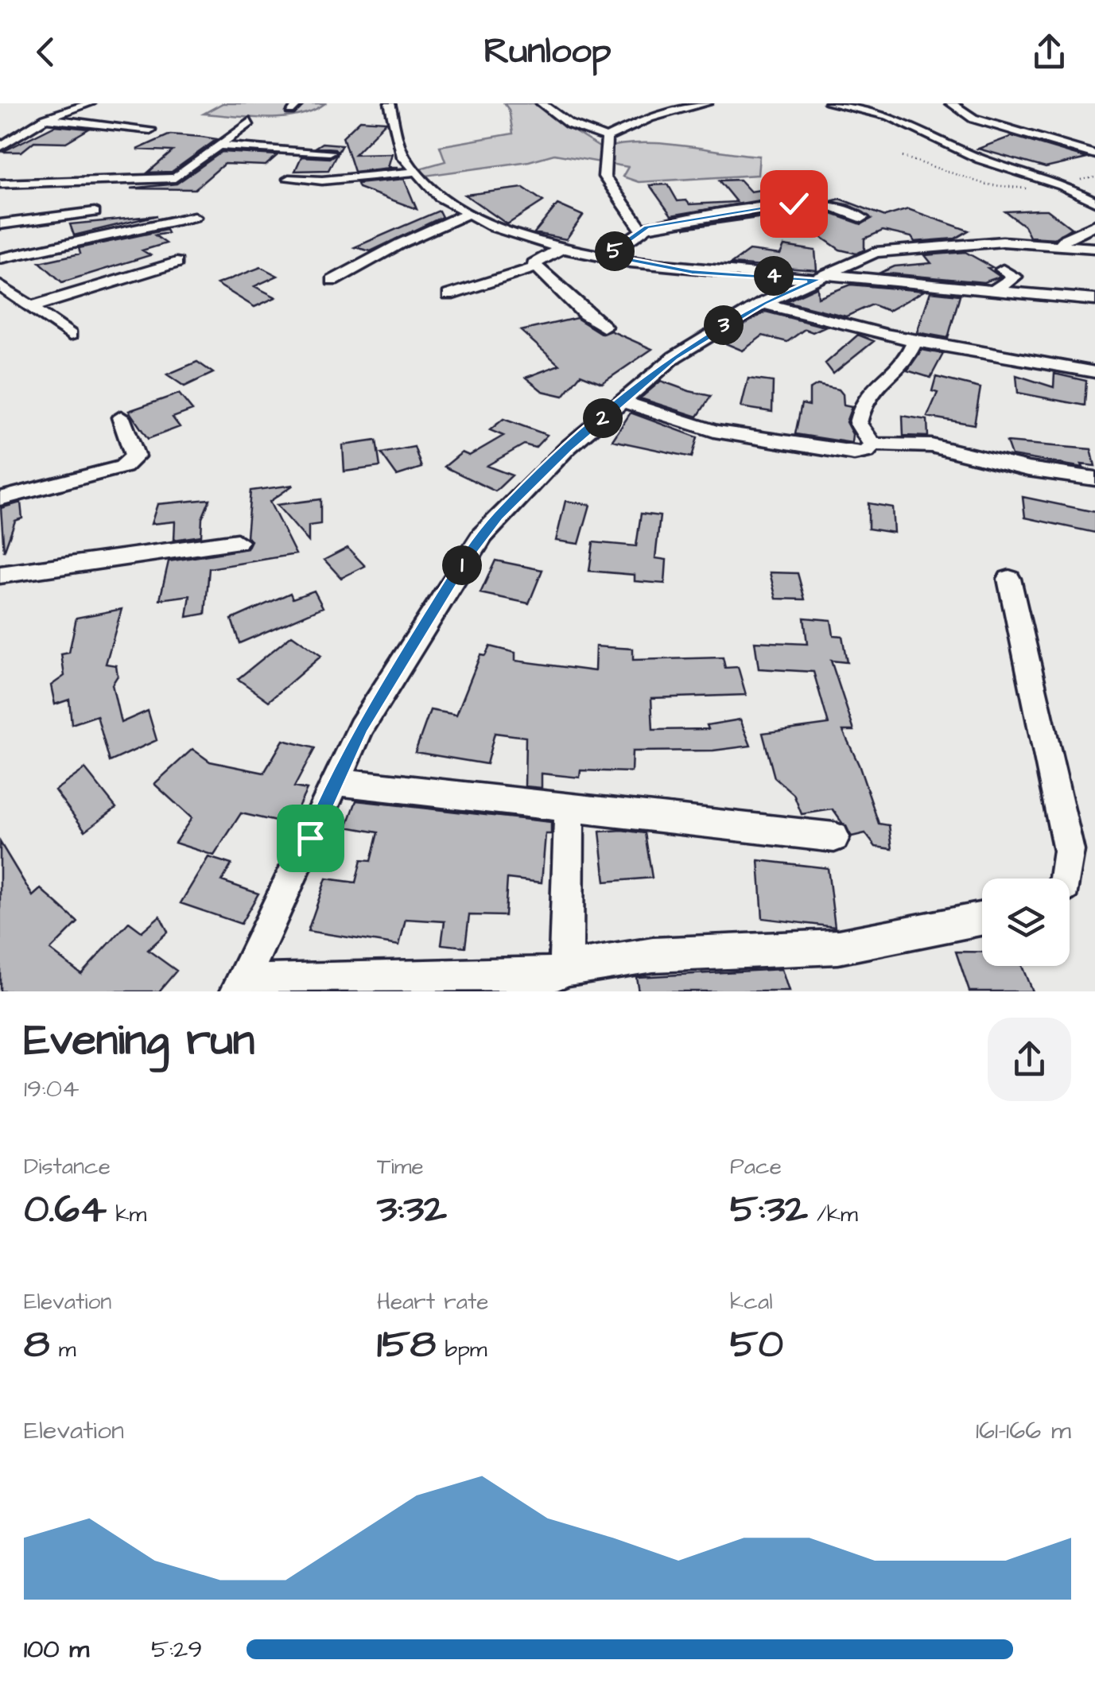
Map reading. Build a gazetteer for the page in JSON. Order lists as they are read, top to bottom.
{
  "page": {
    "header": "Runloop",
    "pins": [
      "5",
      "4",
      "3",
      "2",
      "1"
    ],
    "heading": ["Evening run", "19:04"],
    "stats": [
      ["Distance", "0.64 km"],
      ["Time", "3:32"],
      ["Pace", "5:32 /km"],
      ["Elevation", "8 m"],
      ["Heart rate", "158 bpm"],
      ["kcal", "50"]
    ],
    "chart": ["Elevation", "161–166 m"],
    "list": [
      {
        "name": "100 m",
        "note": "5:29"
      }
    ]
  }
}
